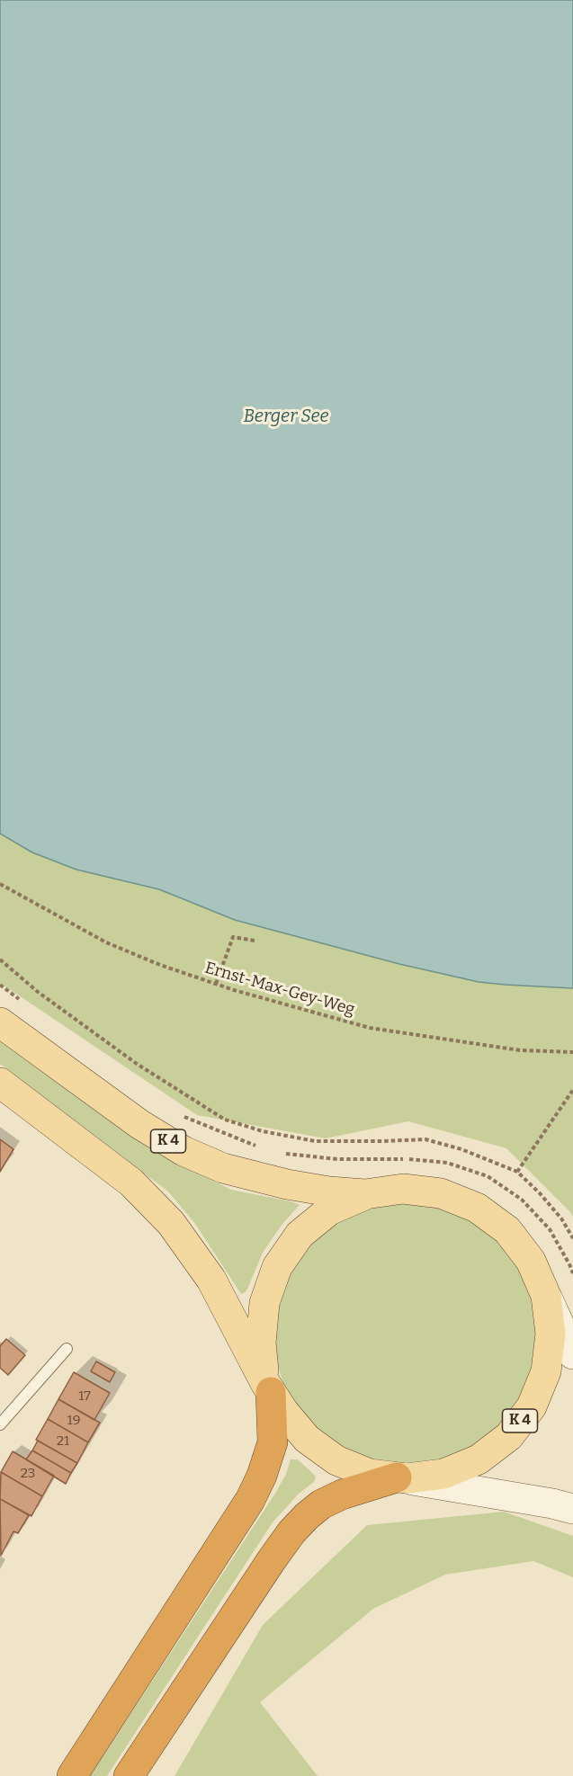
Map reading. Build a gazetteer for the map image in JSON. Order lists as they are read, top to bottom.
{
  "streets": {
    "main road": ["K 4"],
    "path": ["Ernst-Max-Gey-Weg"]
  },
  "water": ["Berger See"],
  "house_numbers": [
    "17",
    "19",
    "21",
    "23"
  ]
}
